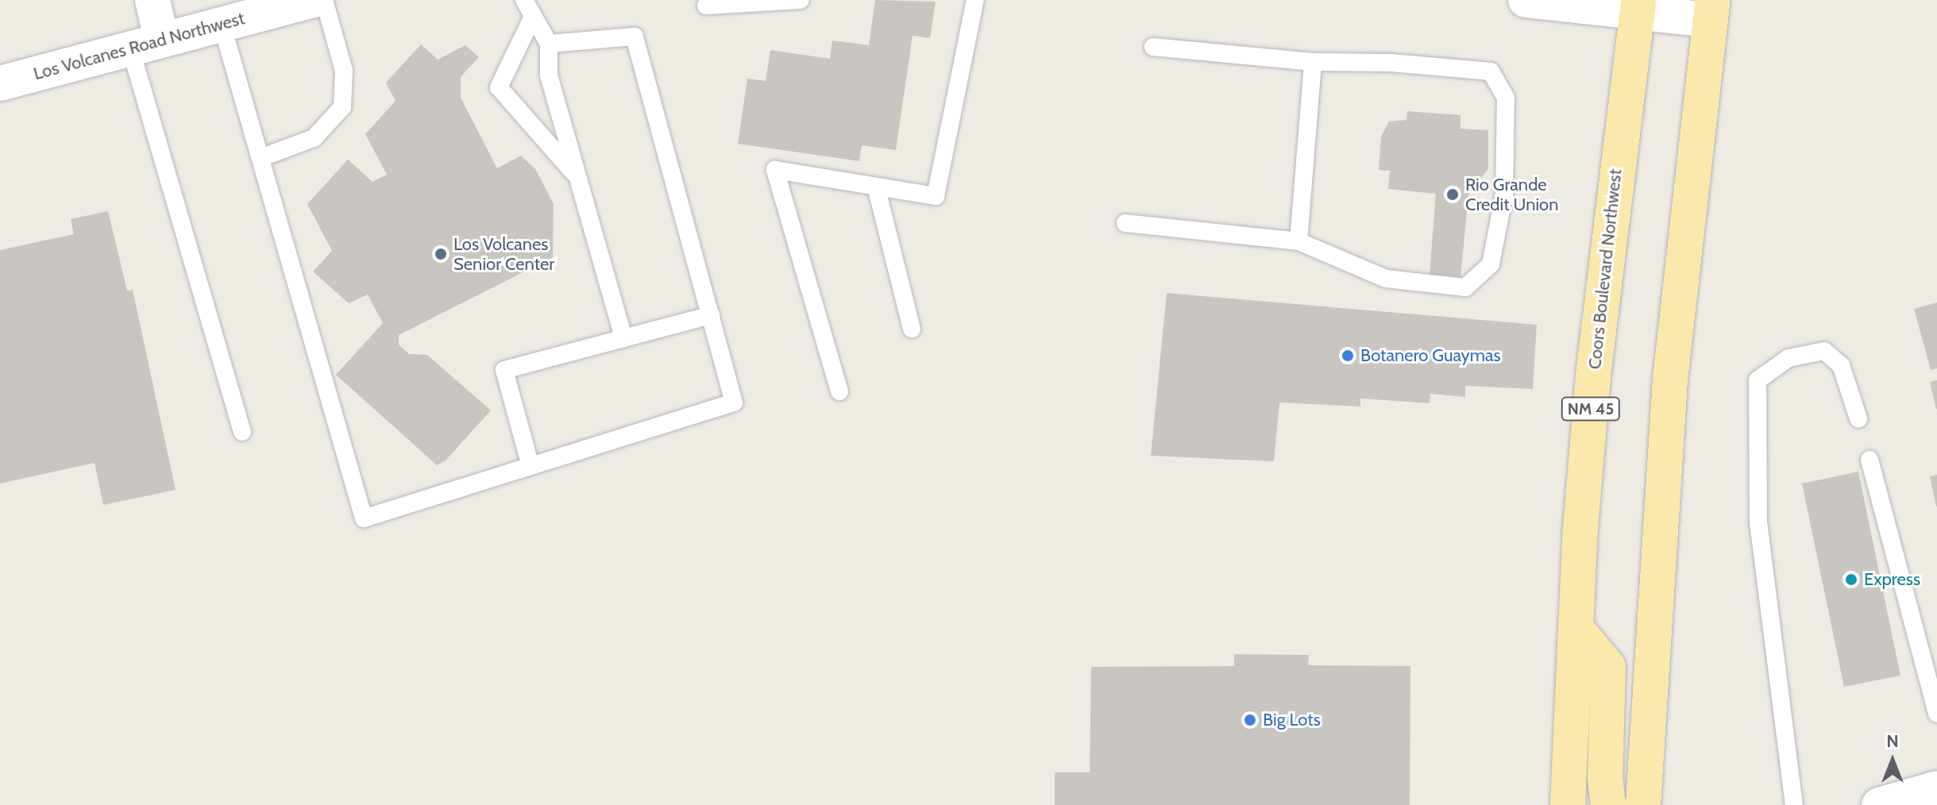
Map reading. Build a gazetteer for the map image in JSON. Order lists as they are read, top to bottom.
{
  "streets": {
    "main road": ["Coors Boulevard Northwest", "NM 45"],
    "street": ["Los Volcanes Road Northwest"]
  },
  "places": [
    "Rio Grande Credit Union",
    "Los Volcanes Senior Center",
    "Botanero Guaymas",
    "Express",
    "Big Lots"
  ],
  "north": "top"
}
